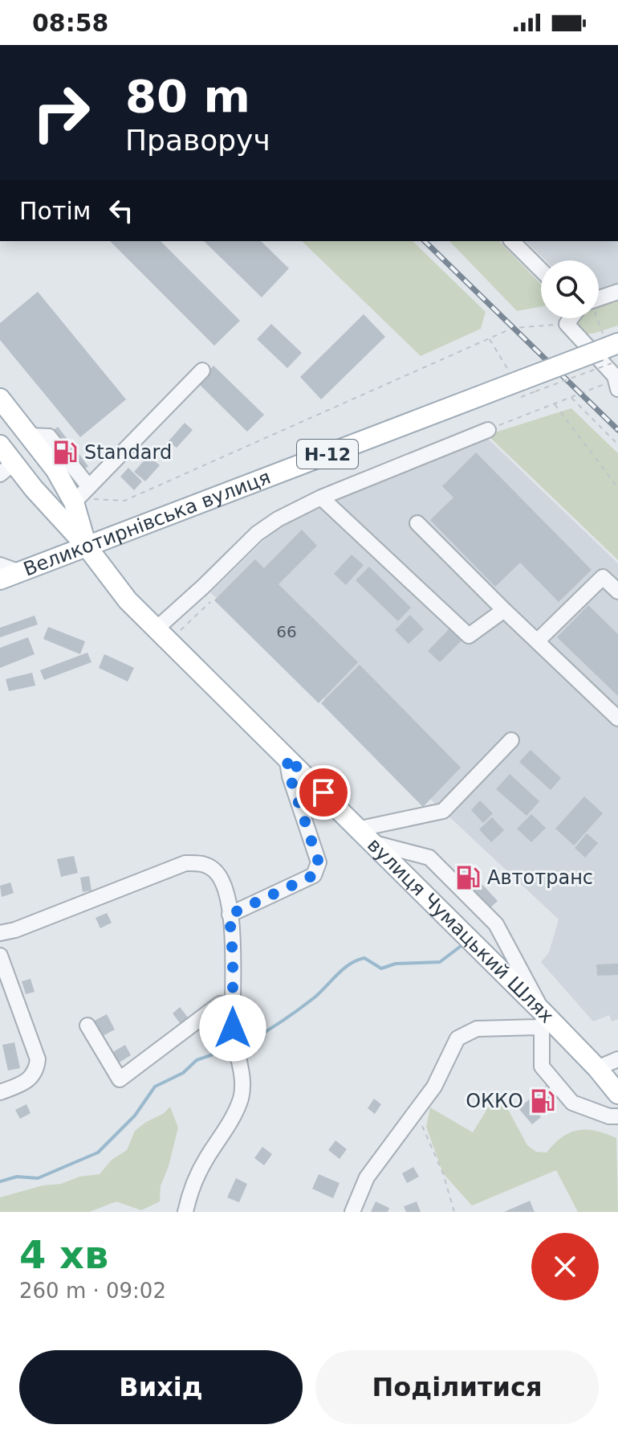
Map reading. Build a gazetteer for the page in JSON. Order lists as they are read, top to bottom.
{
  "streets": {
    "main road": ["Н-12", "Великотирнівська вулиця", "вулиця Чумацький Шлях"]
  },
  "crossings": [
    ["Великотирнівська вулиця", "вулиця Чумацький Шлях"]
  ],
  "places": {
    "fuel station": ["Standard", "Автотранс", "ОККО"]
  },
  "house_numbers": ["66"],
  "page": {
    "status": "08:58",
    "turn": ["80 m", "Праворуч"],
    "then": "Потім",
    "heading": ["4 хв", "260 m · 09:02"],
    "buttons": ["Вихід", "Поділитися"]
  }
}
